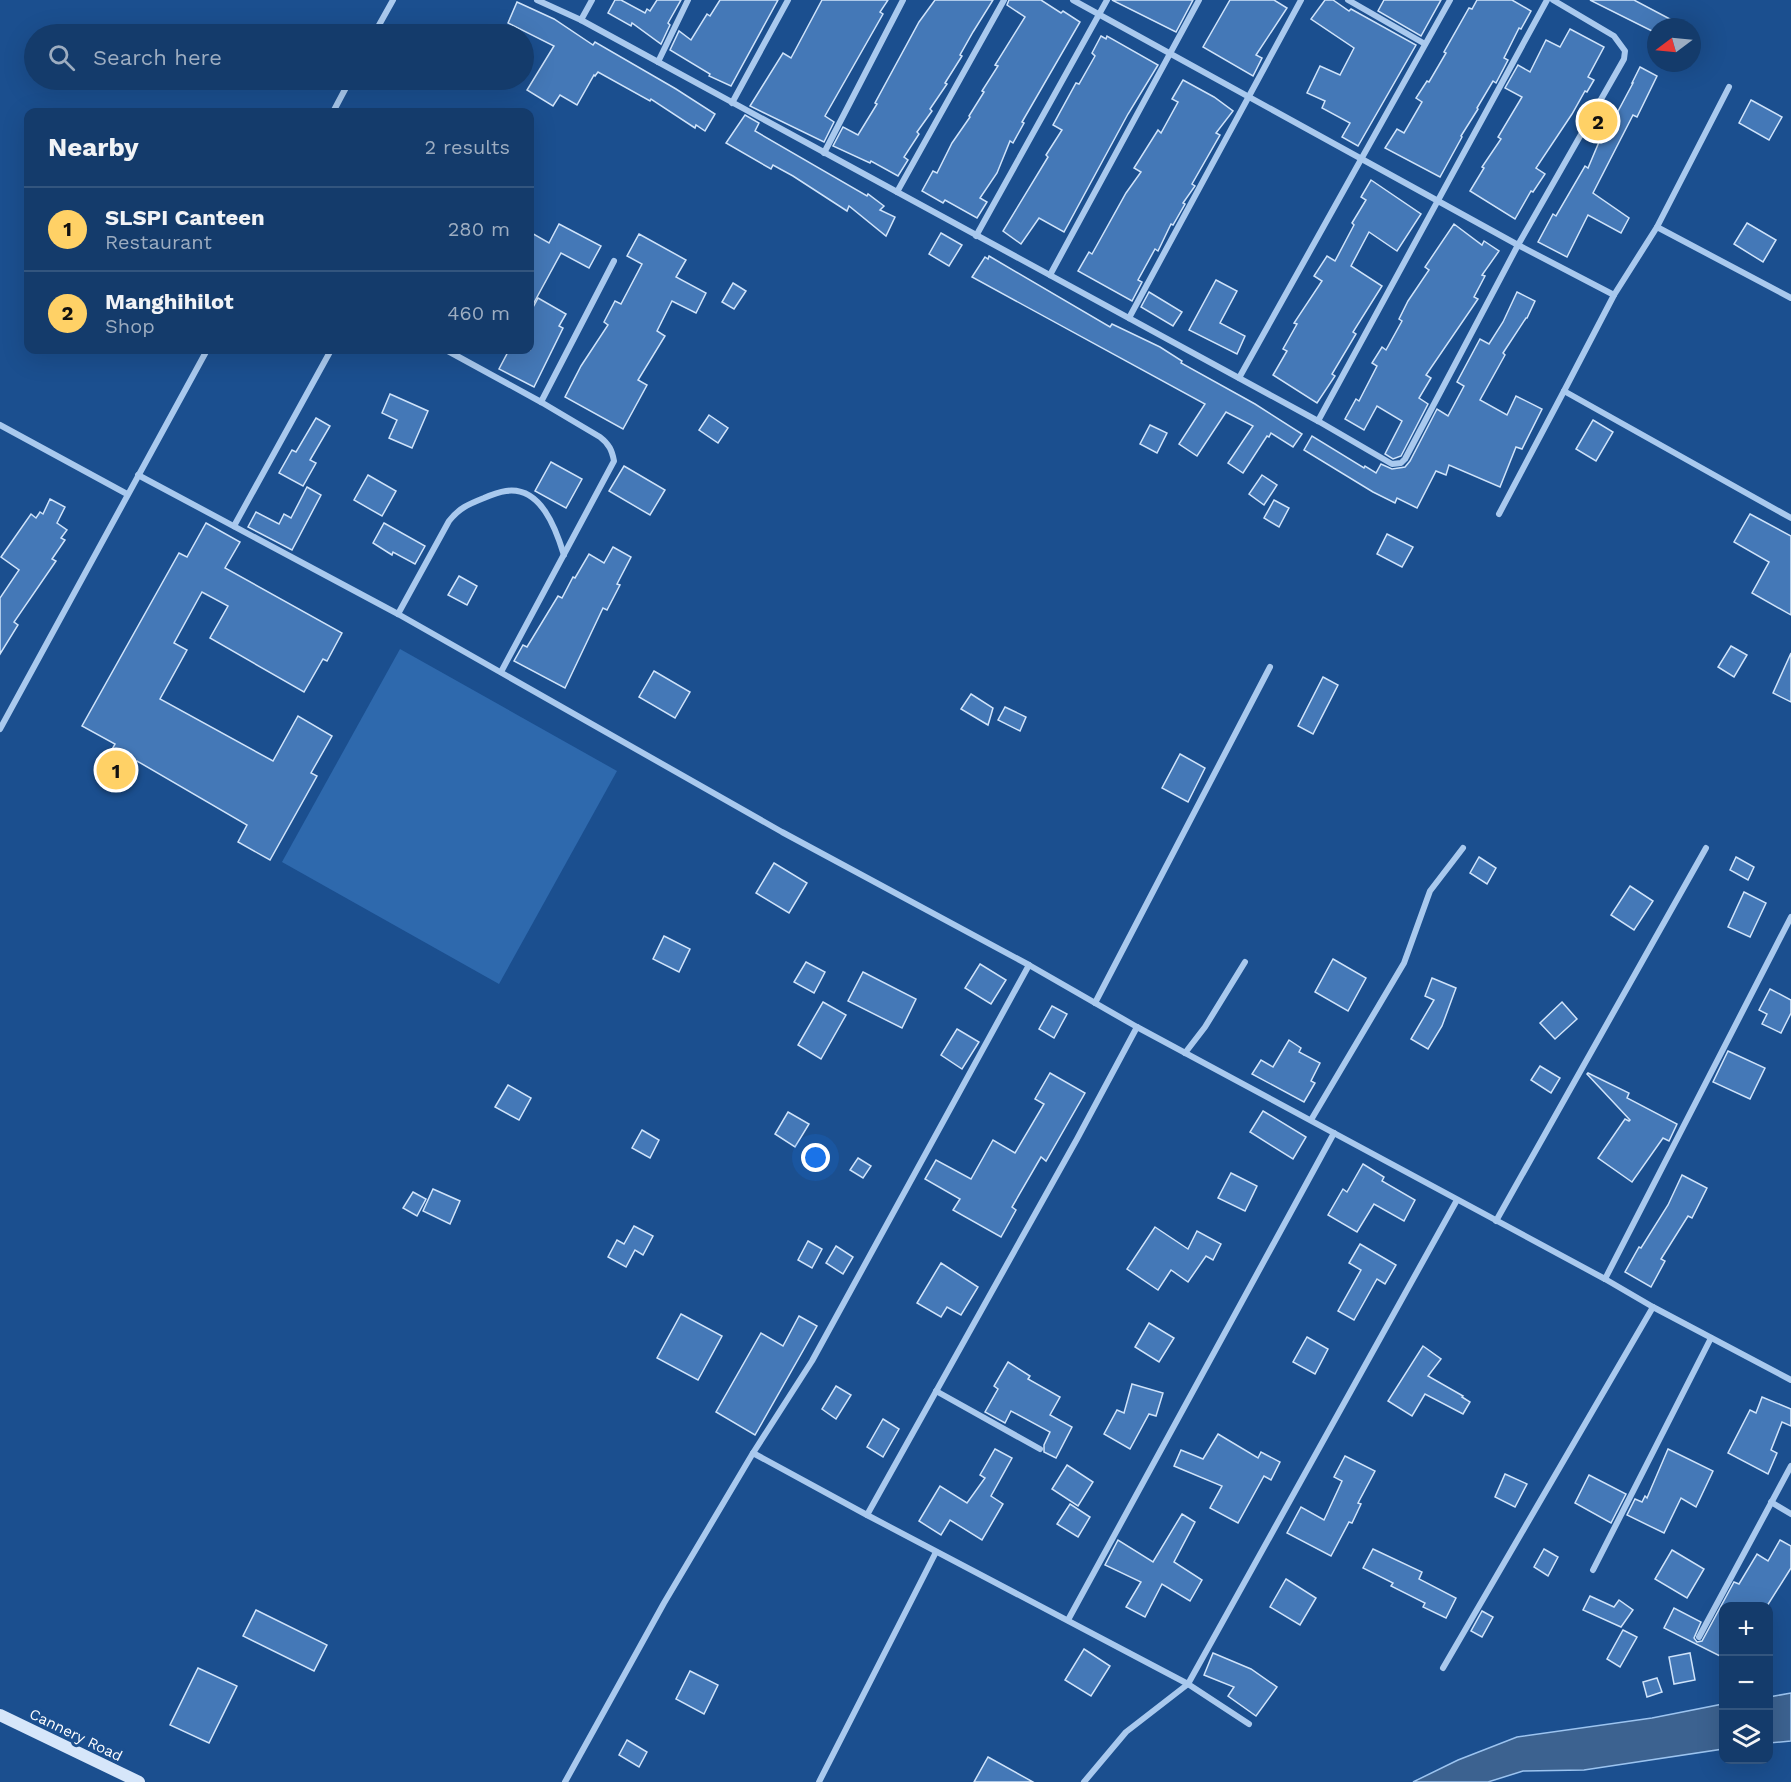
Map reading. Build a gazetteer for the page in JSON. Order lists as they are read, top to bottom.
{
  "streets": {
    "main road": ["Cannery Road"]
  },
  "north": "left",
  "page": {
    "search": "Search here",
    "pins": ["2", "1"],
    "heading": ["Nearby", "2 results"],
    "list": [
      {
        "mark": "1",
        "name": "SLSPI Canteen",
        "note": "Restaurant",
        "value": "280 m"
      },
      {
        "mark": "2",
        "name": "Manghihilot",
        "note": "Shop",
        "value": "460 m"
      }
    ],
    "map_buttons": ["+", "−"]
  }
}
